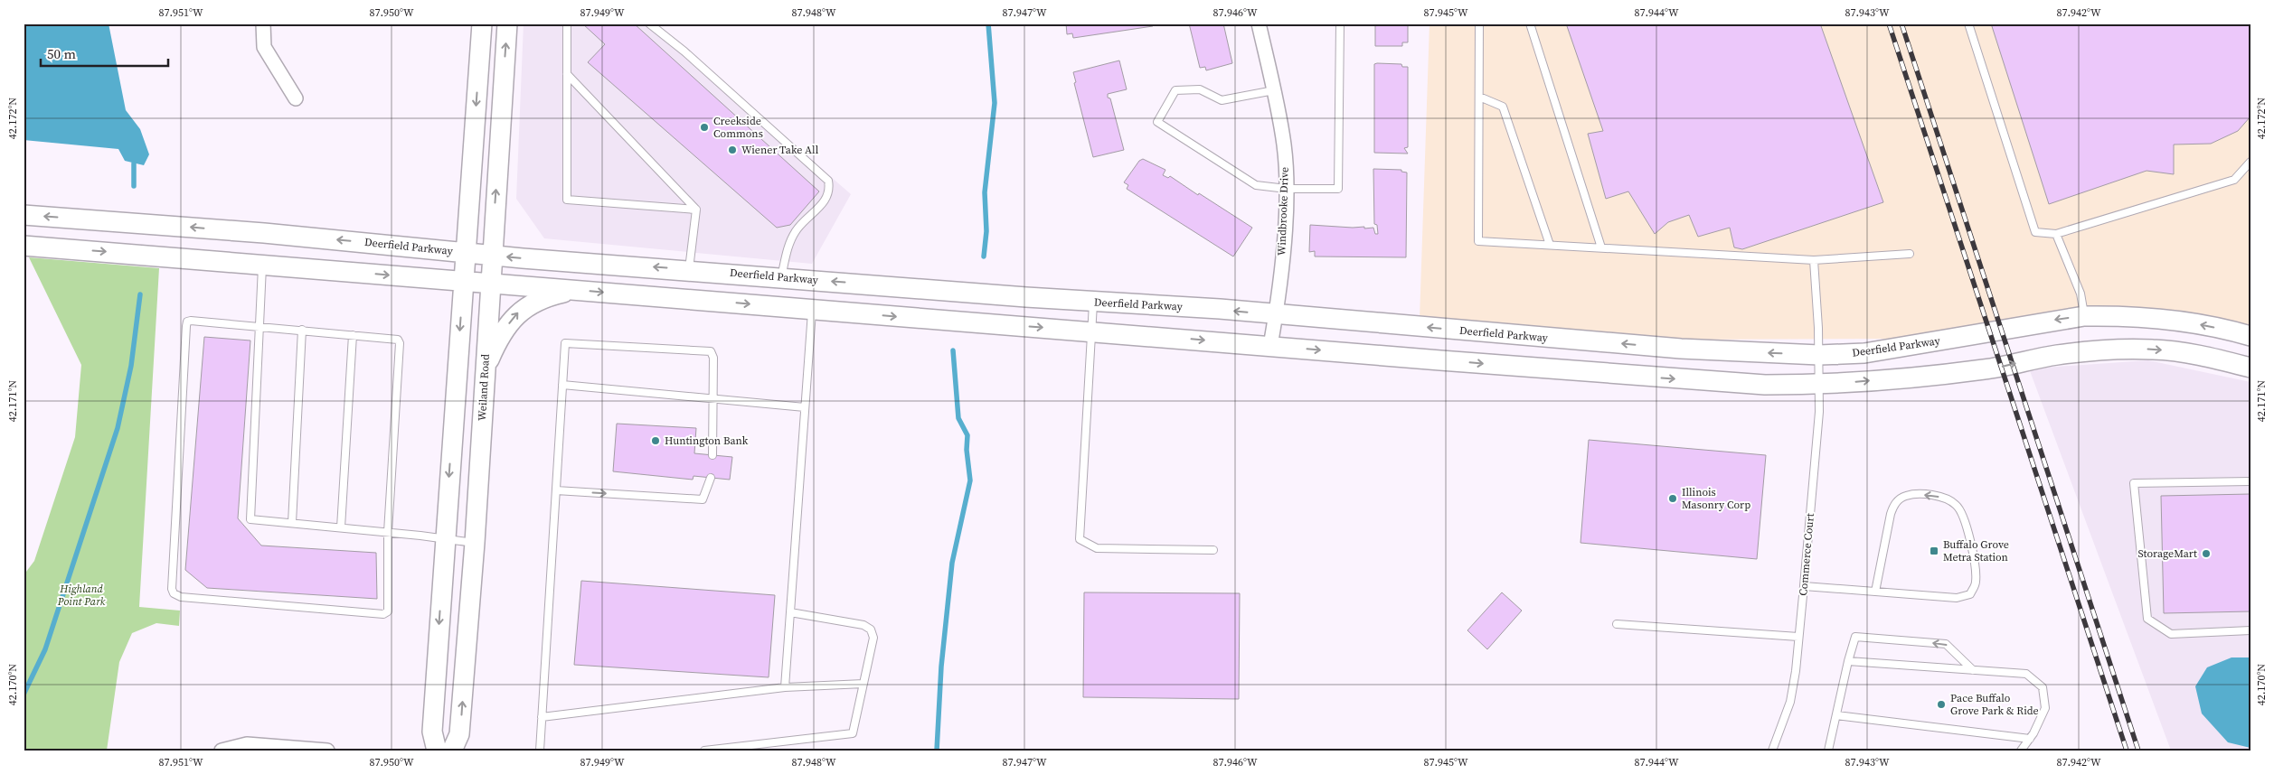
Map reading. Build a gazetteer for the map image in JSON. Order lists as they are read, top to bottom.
{
  "streets": {
    "main road": ["Deerfield Parkway", "Weiland Road"],
    "street": ["Windbrooke Drive"],
    "lane": ["Commerce Court"]
  },
  "crossings": [
    ["Windbrooke Drive", "Deerfield Parkway"],
    ["Deerfield Parkway", "Weiland Road"],
    ["Deerfield Parkway", "Commerce Court"]
  ],
  "parks": ["Highland Point Park"],
  "places": {
    "other": [
      "Creekside Commons",
      "Wiener Take All",
      "Huntington Bank",
      "Illinois Masonry Corp",
      "StorageMart",
      "Pace Buffalo Grove Park & Ride"
    ],
    "transit": ["Buffalo Grove Metra Station"]
  },
  "scale_bar": "50 m",
  "coordinates": [
    "87.951°W",
    "87.950°W",
    "87.949°W",
    "87.948°W",
    "87.947°W",
    "87.946°W",
    "87.945°W",
    "87.944°W",
    "87.943°W",
    "87.942°W",
    "42.172°N",
    "42.171°N",
    "42.170°N"
  ]
}
